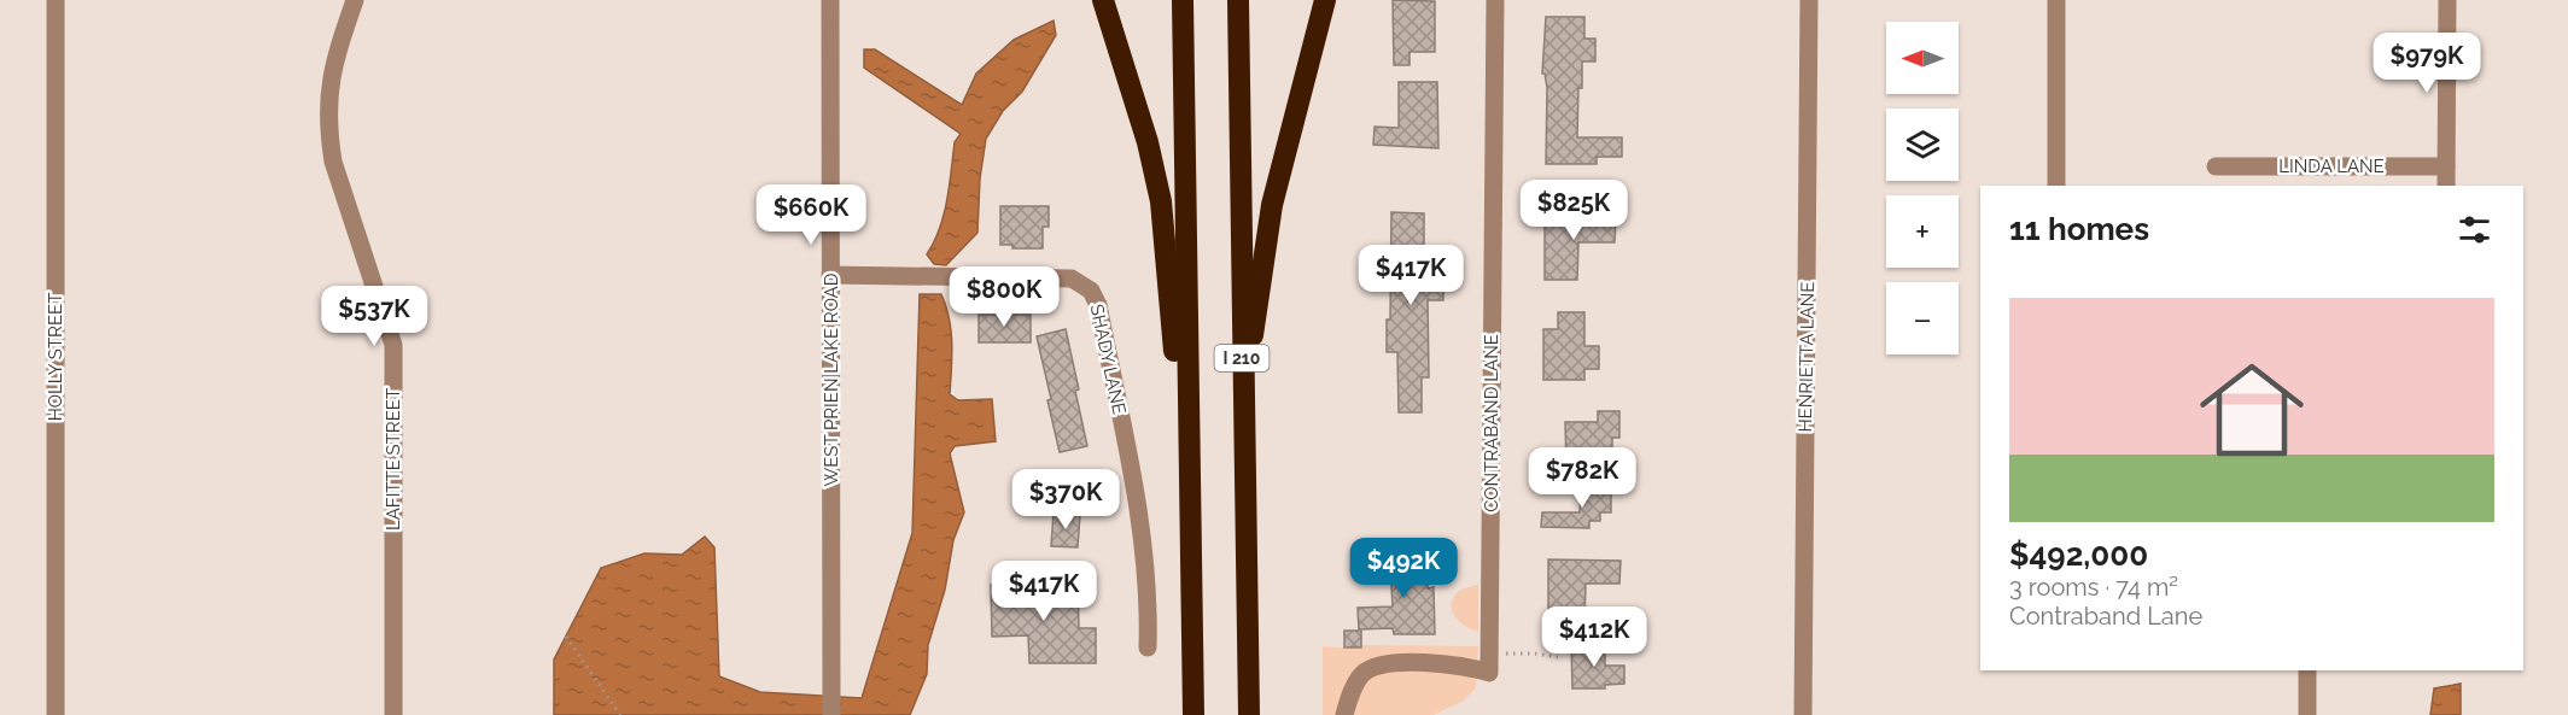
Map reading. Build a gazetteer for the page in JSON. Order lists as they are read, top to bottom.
{
  "streets": {
    "highway": ["I 210"],
    "street": [
      "LINDA LANE",
      "HOLLY STREET",
      "HENRIETTA LANE",
      "SHADY LANE",
      "WEST PRIEN LAKE ROAD",
      "CONTRABAND LANE",
      "LAFITTE STREET"
    ]
  },
  "crossings": [
    ["SHADY LANE", "WEST PRIEN LAKE ROAD"]
  ],
  "north": "left",
  "page": {
    "map_buttons": ["+", "−"],
    "price": [
      "$979K",
      "$825K",
      "$660K",
      "$417K",
      "$800K",
      "$537K",
      "$782K",
      "$370K",
      "$492K",
      "$417K",
      "$412K"
    ],
    "heading": "11 homes",
    "list": [
      {
        "name": "$492,000",
        "note": "3 rooms · 74 m² · Contraband Lane"
      }
    ]
  }
}
